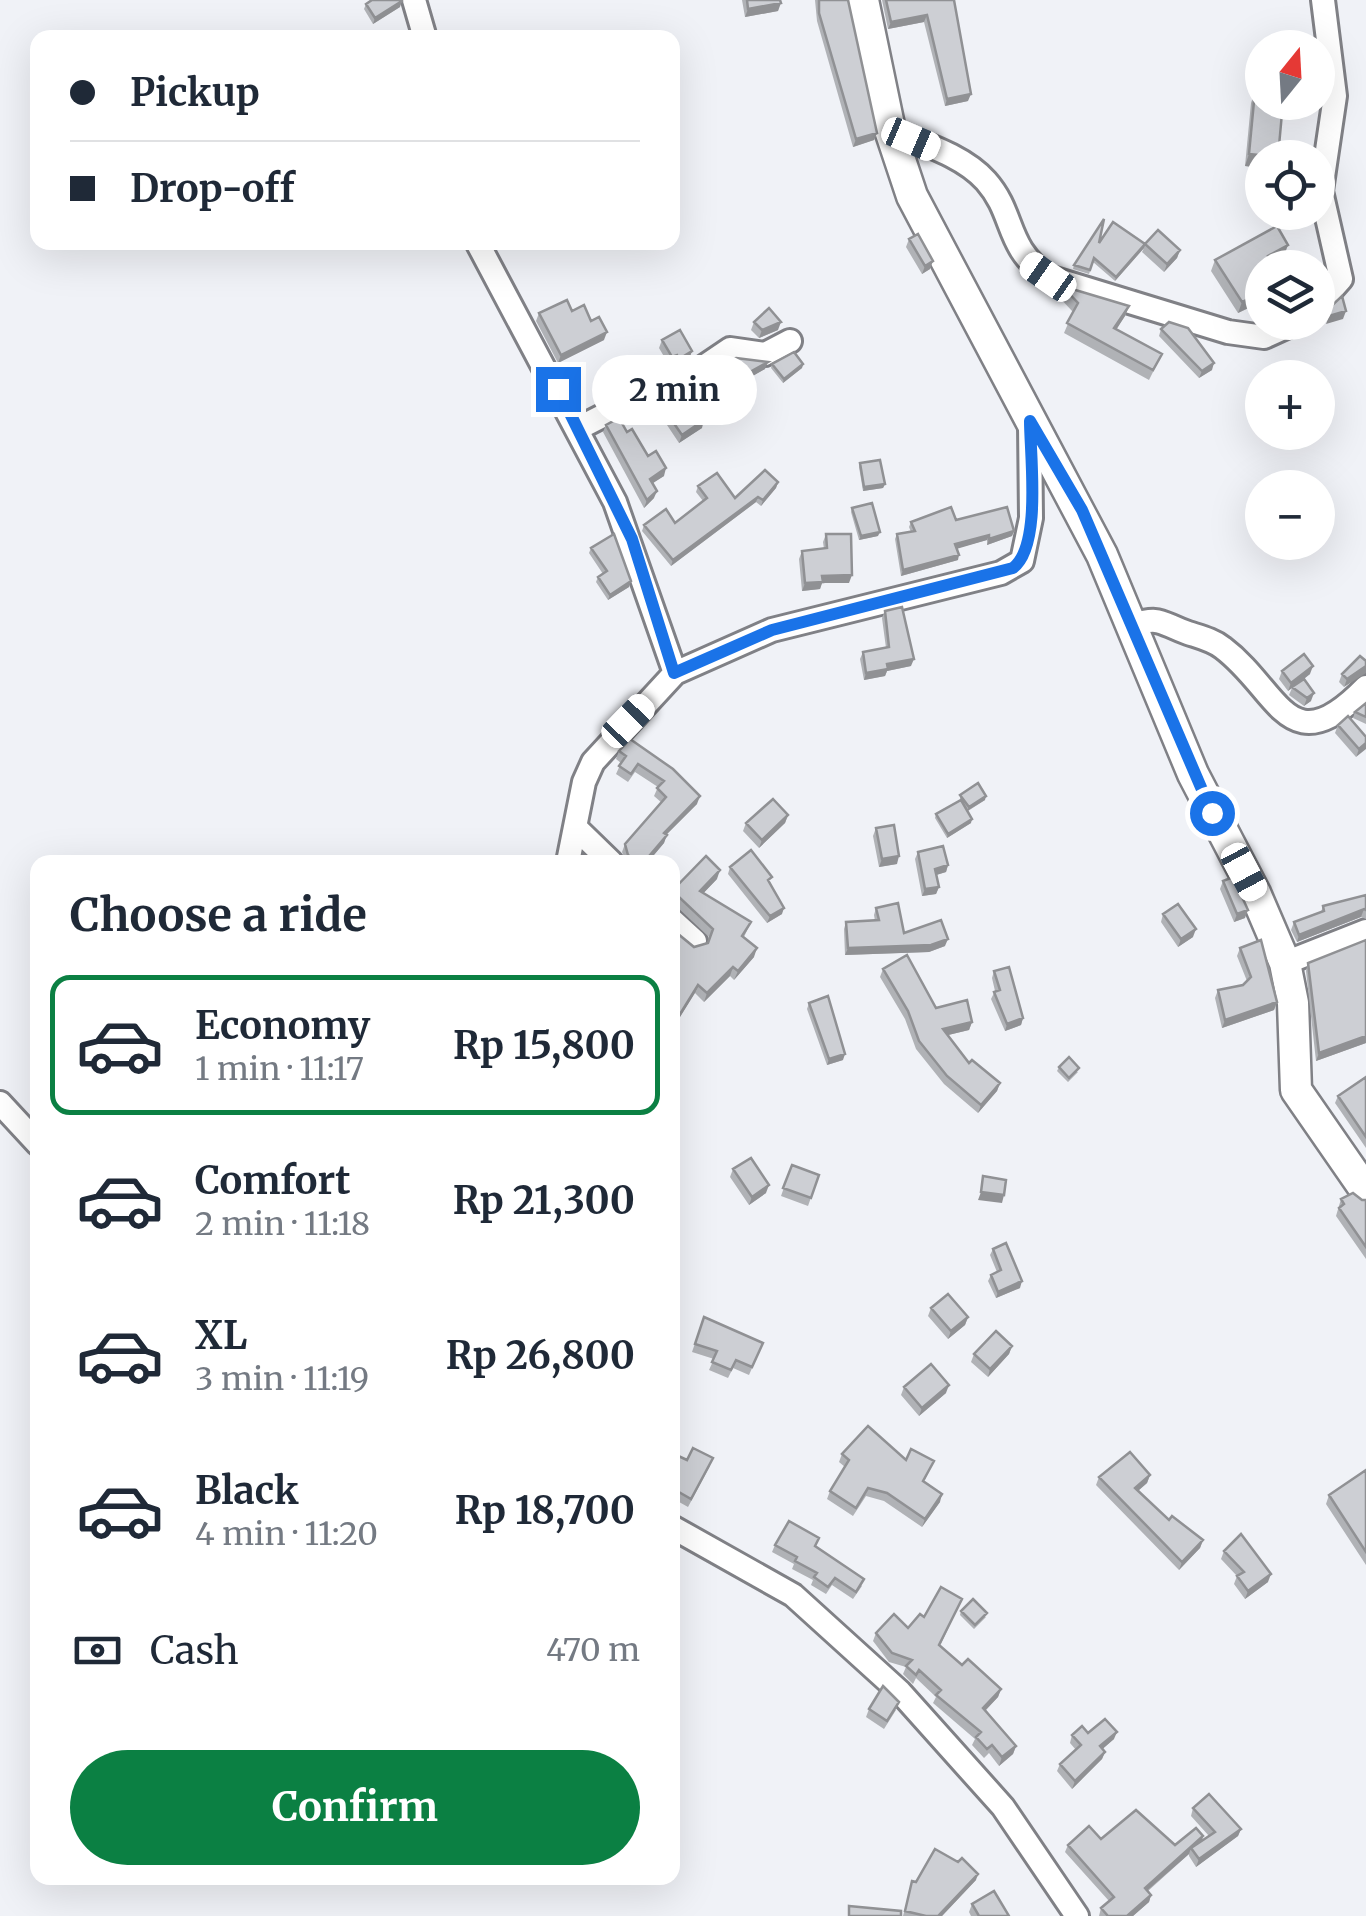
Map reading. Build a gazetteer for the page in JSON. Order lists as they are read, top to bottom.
{
  "north": "top",
  "page": {
    "map_buttons": ["+", "−"],
    "banner": ["Pickup", "Drop-off"],
    "bubble": "2 min",
    "heading": "Choose a ride",
    "list": [
      {
        "name": "Economy",
        "note": "1 min · 11:17",
        "value": "Rp 15,800"
      },
      {
        "name": "Comfort",
        "note": "2 min · 11:18",
        "value": "Rp 21,300"
      },
      {
        "name": "XL",
        "note": "3 min · 11:19",
        "value": "Rp 26,800"
      },
      {
        "name": "Black",
        "note": "4 min · 11:20",
        "value": "Rp 18,700"
      }
    ],
    "pay": ["Cash", "470 m"],
    "buttons": "Confirm"
  }
}
